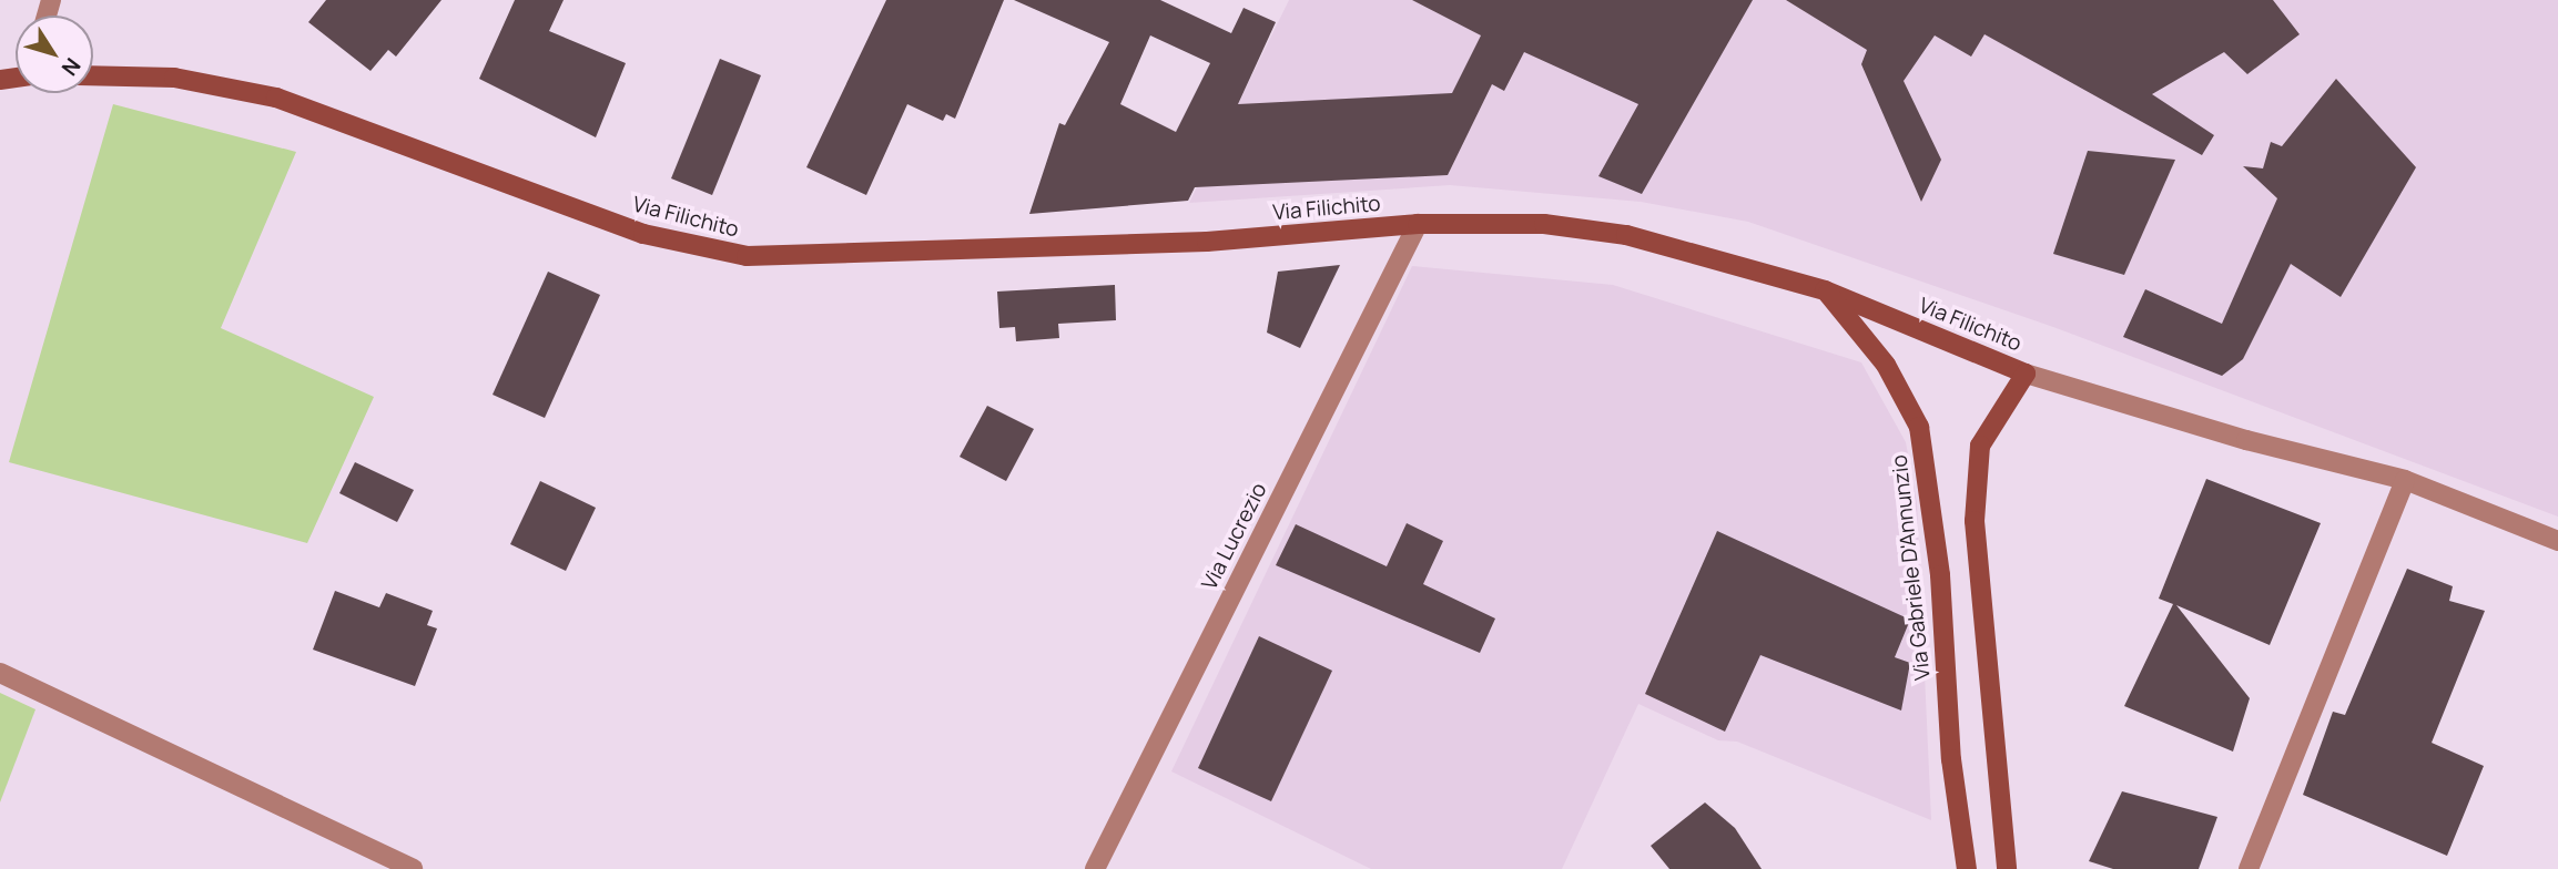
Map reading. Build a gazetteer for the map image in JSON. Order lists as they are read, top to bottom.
{
  "streets": {
    "street": ["Via Filichito", "Via Lucrezio", "Via Gabriele D'Annunzio"]
  },
  "crossings": [
    ["Via Filichito", "Via Lucrezio"],
    ["Via Filichito", "Via Gabriele D'Annunzio"]
  ],
  "north": "bottom right"
}
